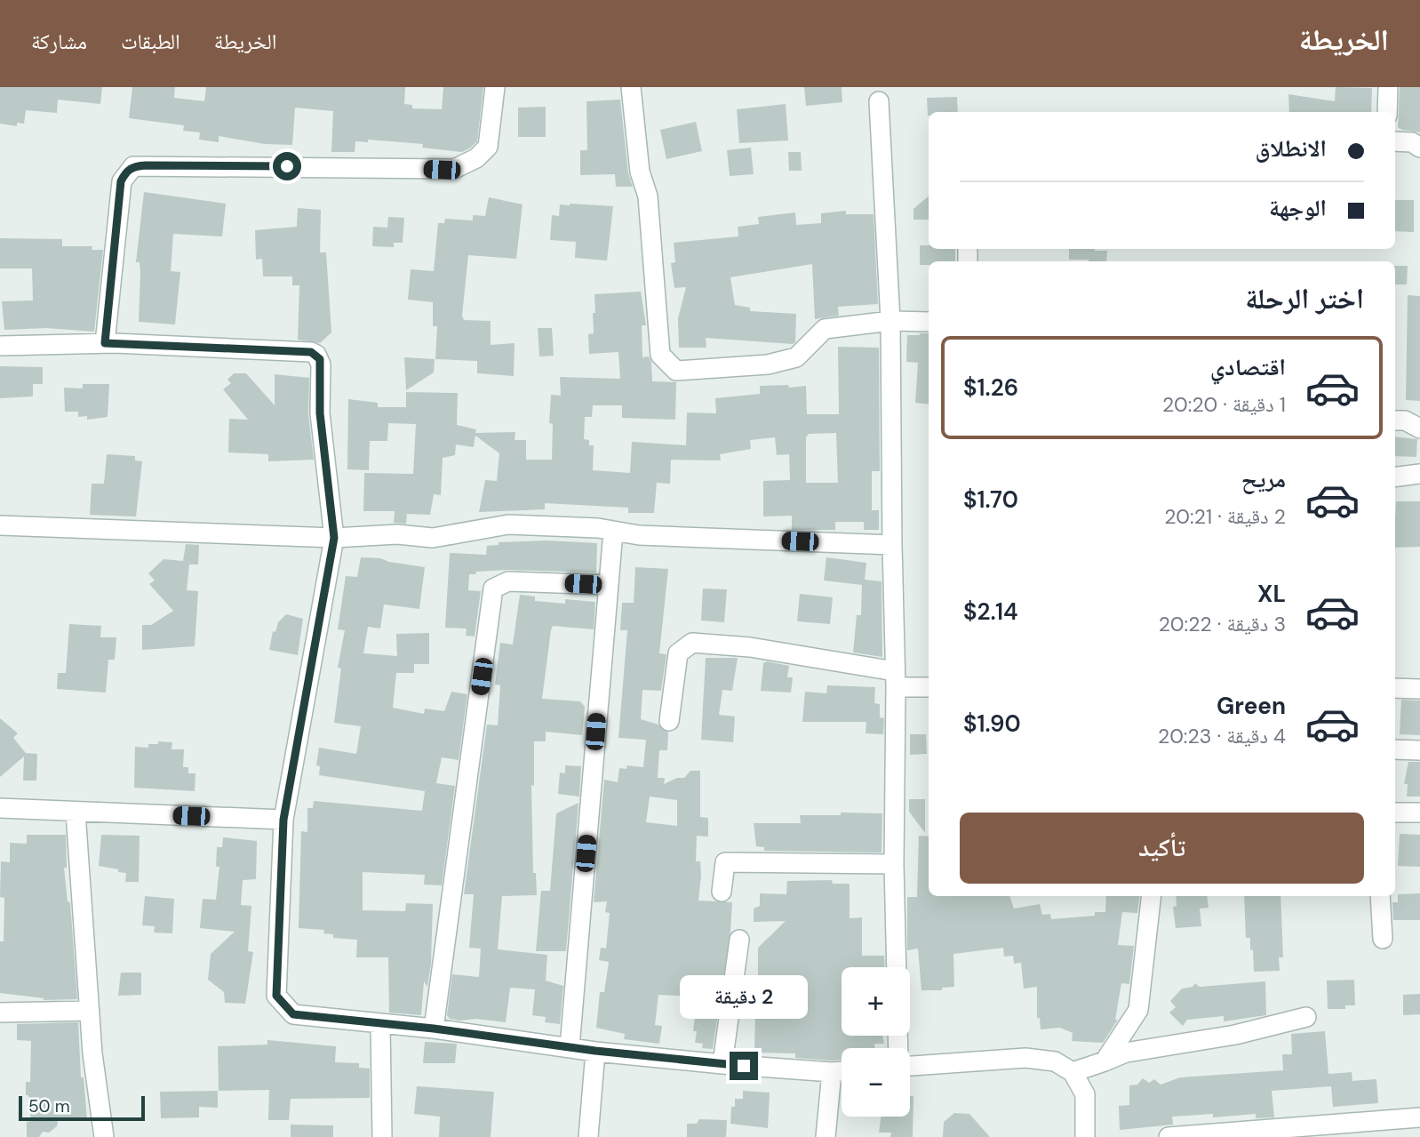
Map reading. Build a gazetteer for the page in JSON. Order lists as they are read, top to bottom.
{
  "scale_bar": "50 m",
  "page": {
    "header": "الخريطة",
    "nav": ["الخريطة", "الطبقات", "مشاركة"],
    "banner": ["الانطلاق", "الوجهة"],
    "heading": "اختر الرحلة",
    "list": [
      {
        "name": "اقتصادي",
        "note": "1 دقيقة · 20:20",
        "value": "$1.26"
      },
      {
        "name": "مريح",
        "note": "2 دقيقة · 20:21",
        "value": "$1.70"
      },
      {
        "name": "XL",
        "note": "3 دقيقة · 20:22",
        "value": "$2.14"
      },
      {
        "name": "Green",
        "note": "4 دقيقة · 20:23",
        "value": "$1.90"
      }
    ],
    "buttons": "تأكيد",
    "map_buttons": ["+", "−"],
    "bubble": "2 دقيقة",
    "scale": "50 m"
  }
}
